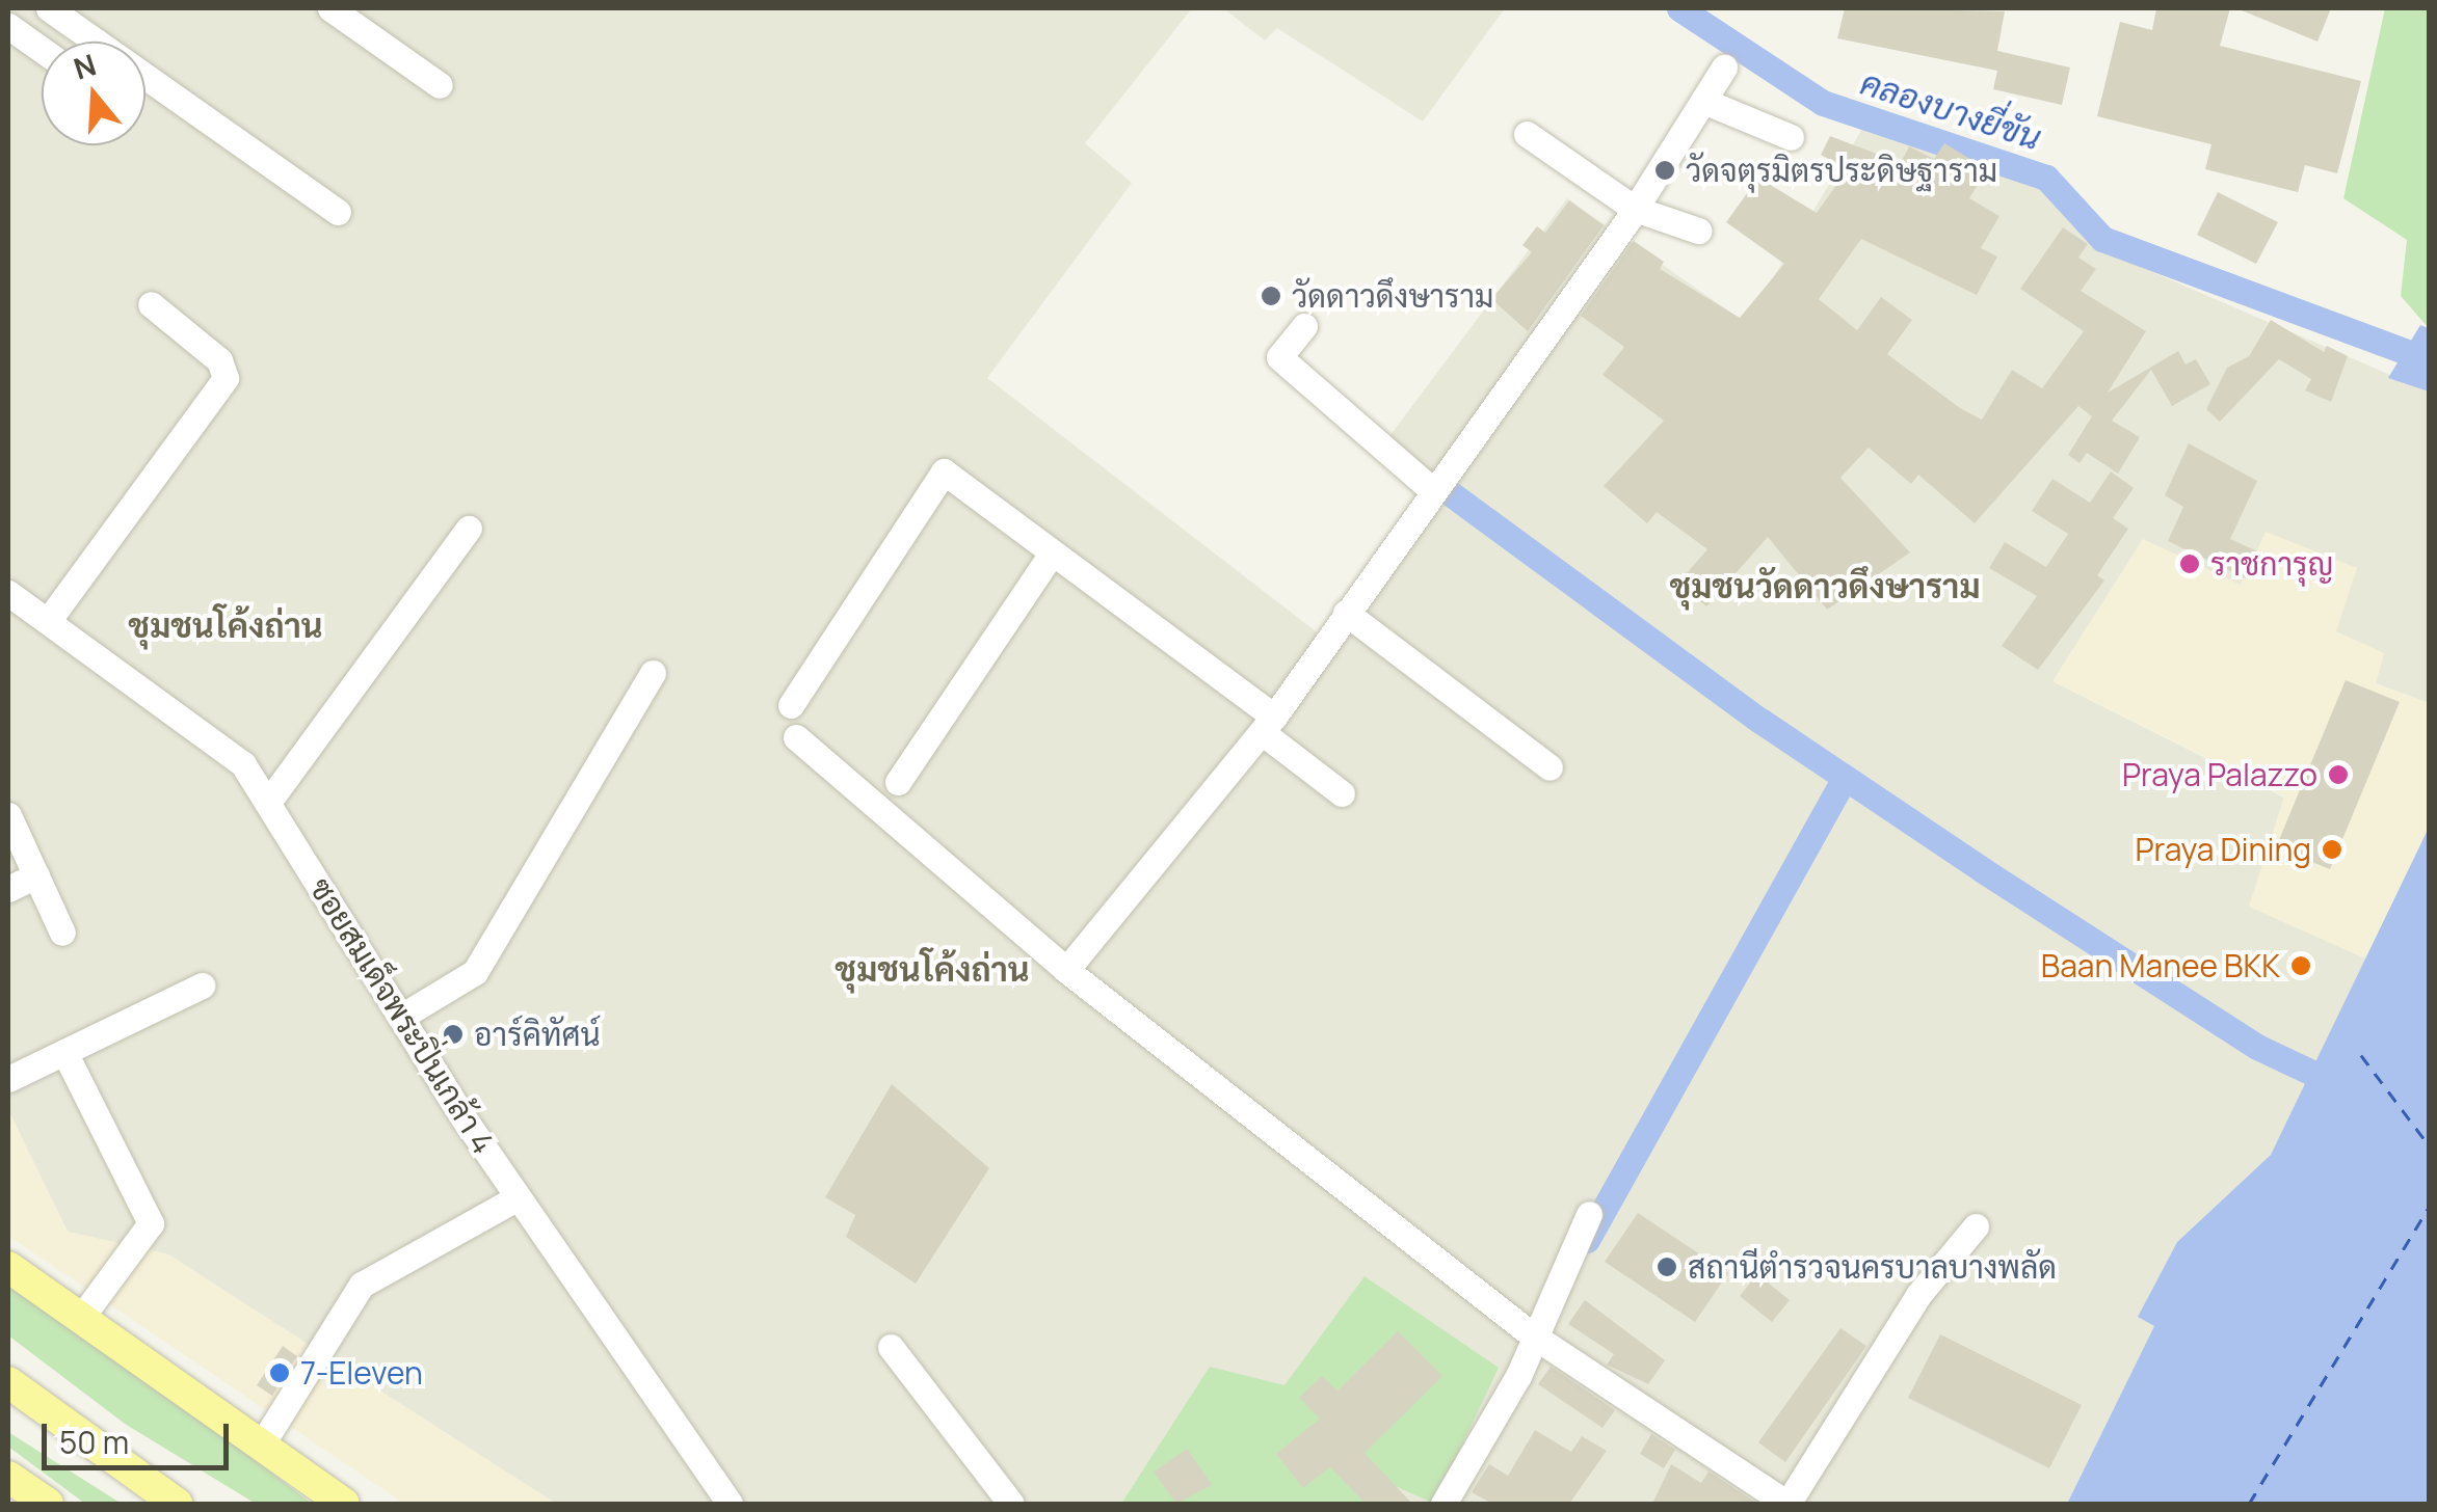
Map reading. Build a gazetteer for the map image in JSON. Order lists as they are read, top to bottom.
{
  "streets": {
    "street": ["ซอยสมเด็จพระปิ่นเกล้า 4"]
  },
  "districts": ["ชุมชนวัดดาวดึงษาราม", "ชุมชนโค้งถ่าน", "ชุมชนโค้งถ่าน"],
  "water": ["คลองบางยี่ขัน"],
  "places": [
    "วัดจตุรมิตรประดิษฐาราม",
    "วัดดาวดึงษาราม",
    "ราชการุญ",
    "Praya Palazzo",
    "Praya Dining",
    "Baan Manee BKK",
    "อาร์คิทัศน์",
    "สถานีตำรวจนครบาลบางพลัด",
    "7-Eleven"
  ],
  "scale_bar": "50 m",
  "north": "top"
}
